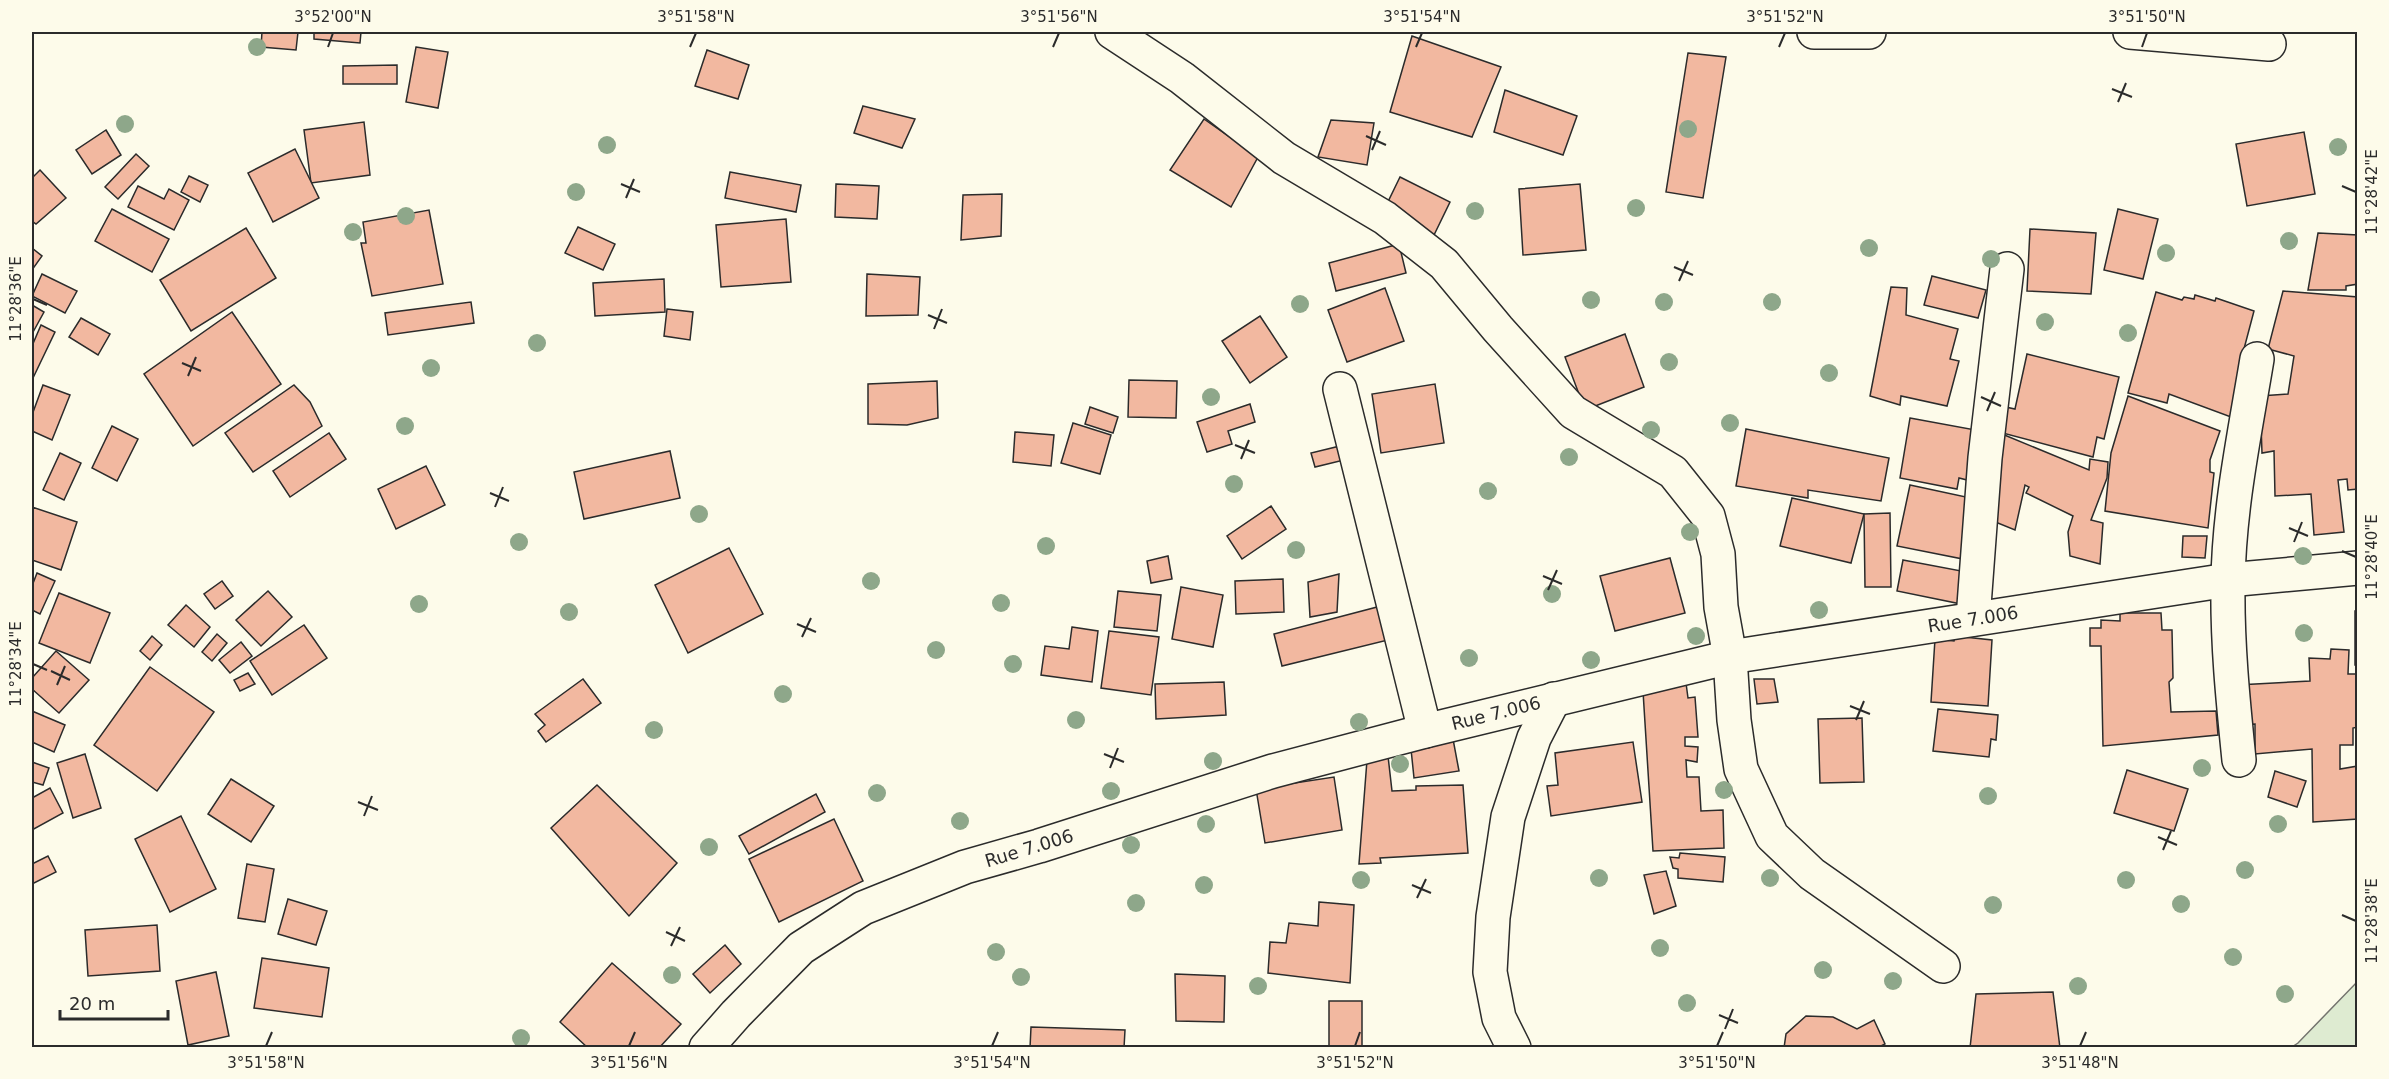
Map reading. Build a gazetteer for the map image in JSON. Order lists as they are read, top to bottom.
{
  "streets": {
    "street": ["Rue 7.006"]
  },
  "scale_bar": "20 m",
  "coordinates": [
    "3°52'00\"N",
    "3°51'58\"N",
    "3°51'56\"N",
    "3°51'54\"N",
    "3°51'52\"N",
    "3°51'50\"N",
    "11°28'42\"E",
    "11°28'36\"E",
    "11°28'40\"E",
    "11°28'34\"E",
    "11°28'38\"E",
    "3°51'48\"N"
  ]
}
